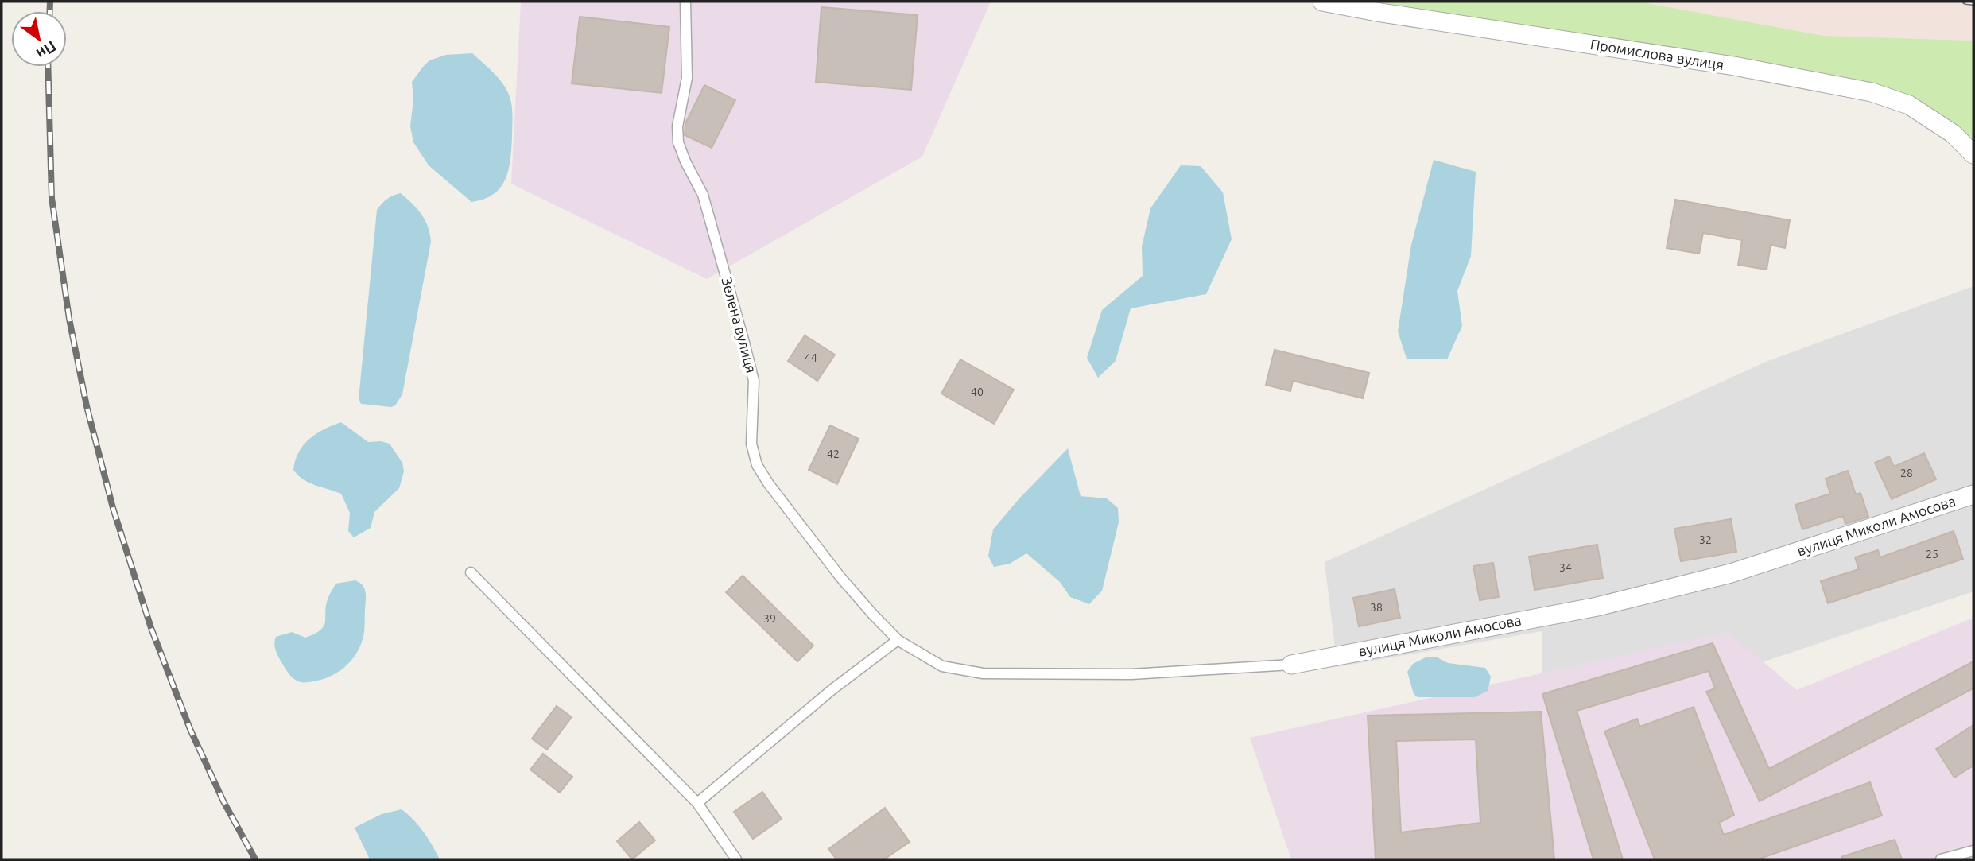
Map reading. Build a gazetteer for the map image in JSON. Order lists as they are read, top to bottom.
{
  "streets": {
    "street": ["Промислова вулиця", "вулиця Миколи Амосова"],
    "lane": ["Зелена вулиця"]
  },
  "crossings": [
    ["Зелена вулиця", "вулиця Миколи Амосова"]
  ],
  "house_numbers": [
    "44",
    "40",
    "42",
    "28",
    "32",
    "25",
    "34",
    "38",
    "39"
  ],
  "north": "bottom right"
}
